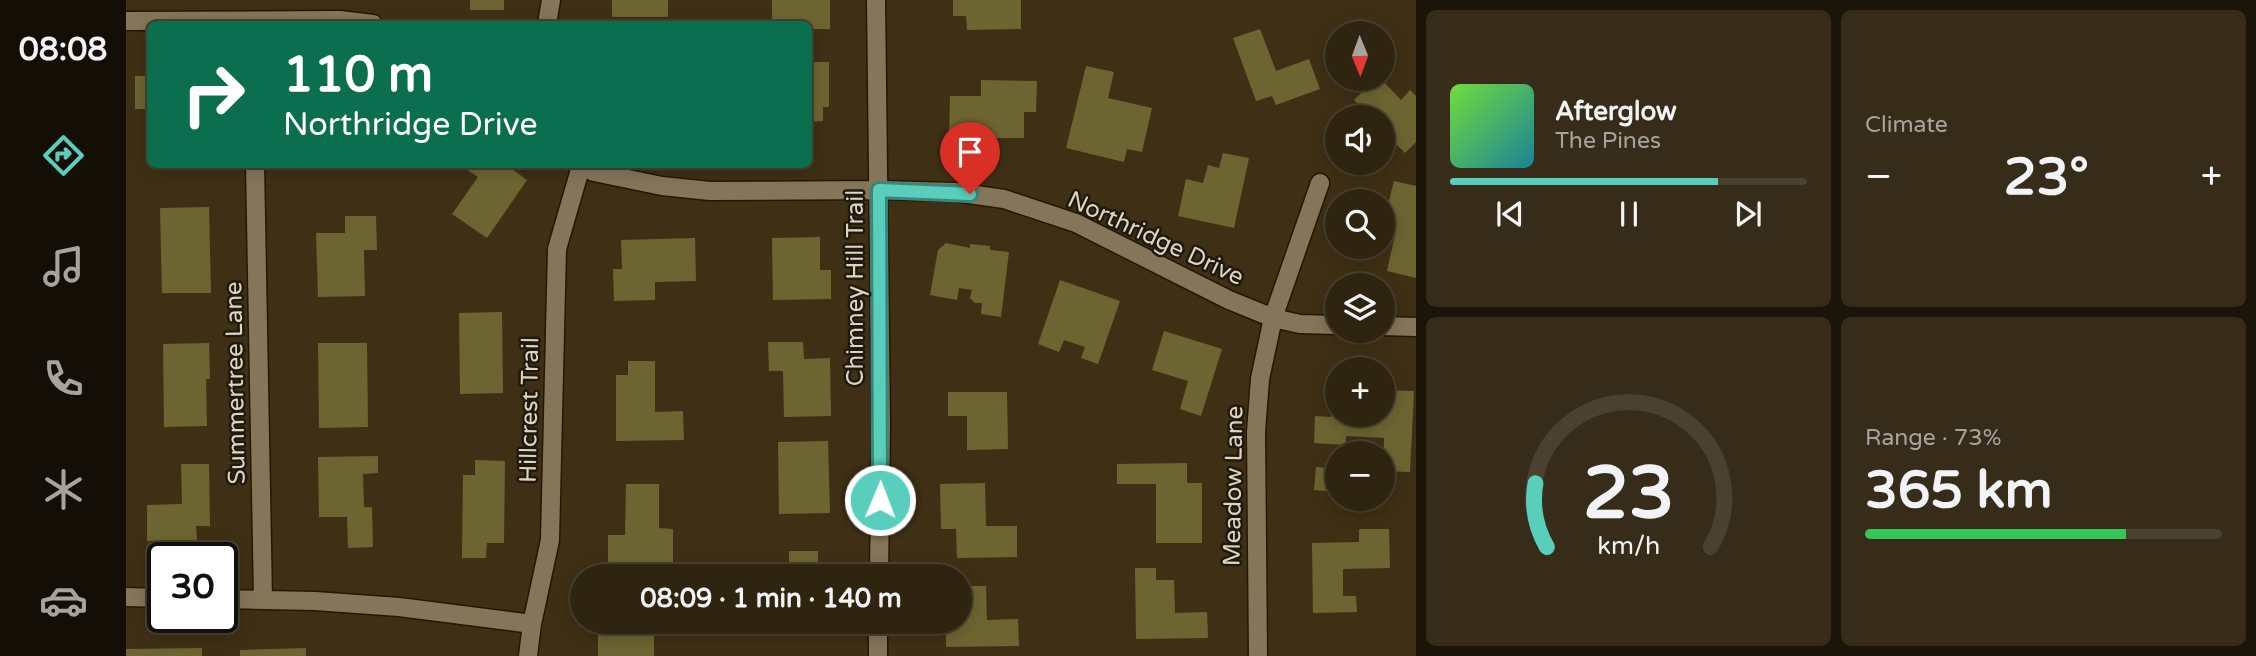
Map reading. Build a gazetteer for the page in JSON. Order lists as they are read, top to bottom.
{
  "streets": {
    "street": [
      "Northridge Drive",
      "Chimney Hill Trail",
      "Summertree Lane",
      "Hillcrest Trail",
      "Meadow Lane"
    ]
  },
  "crossings": [
    ["Northridge Drive", "Chimney Hill Trail"],
    ["Northridge Drive", "Meadow Lane"]
  ],
  "north": "bottom",
  "page": {
    "tabs": "08:08",
    "tile": [
      "Climate",
      ["Range · 73%", "365 km"]
    ],
    "map_buttons": ["+", "−"],
    "turn": ["110 m", "Northridge Drive"],
    "song": ["Afterglow", "The Pines"],
    "heat": ["−", "23°", "+"],
    "limit": "30",
    "trip": "08:09 · 1 min · 140 m",
    "gauge": ["23", "km/h"]
  }
}
